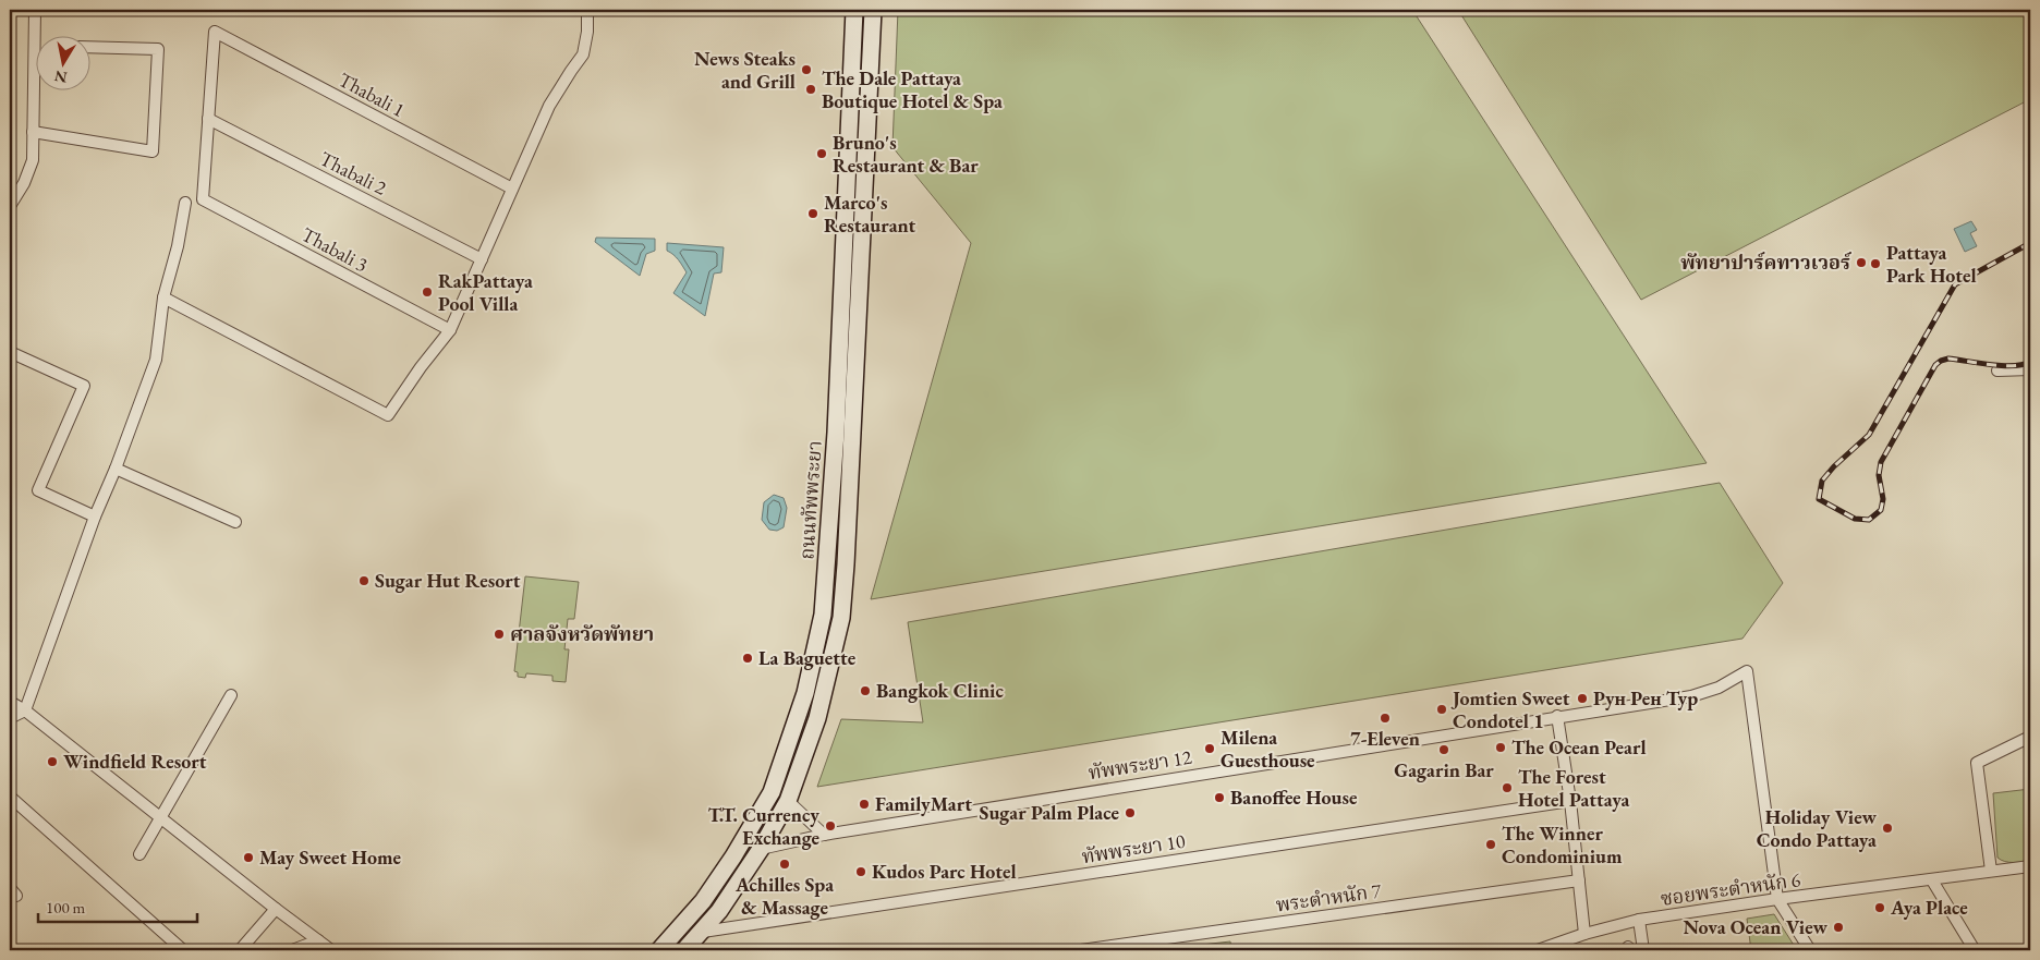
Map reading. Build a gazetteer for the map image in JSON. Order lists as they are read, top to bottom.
{
  "streets": {
    "main road": ["ถนนทัพพระยา"],
    "street": [
      "Thabali 1",
      "Thabali 2",
      "Thabali 3",
      "ทัพพระยา 12",
      "ทัพพระยา 10",
      "ซอยพระตำหนัก 6",
      "พระตำหนัก 7"
    ]
  },
  "crossings": [
    ["Thabali 1", "Thabali 2"],
    ["Thabali 1", "Thabali 3"],
    ["Thabali 2", "Thabali 3"],
    ["ถนนทัพพระยา", "ทัพพระยา 12"],
    ["ถนนทัพพระยา", "ทัพพระยา 10"],
    ["ทัพพระยา 12", "ซอยพระตำหนัก 6"]
  ],
  "places": [
    "News Steaks and Grill",
    "The Dale Pattaya Boutique Hotel & Spa",
    "Bruno's Restaurant & Bar",
    "Marco's Restaurant",
    "พัทยาปาร์คทาวเวอร์",
    "Pattaya Park Hotel",
    "RakPattaya Pool Villa",
    "Sugar Hut Resort",
    "ศาลจังหวัดพัทยา",
    "La Baguette",
    "Bangkok Clinic",
    "Рун Рен Тур",
    "Jomtien Sweet Condotel 1",
    "7-Eleven",
    "The Ocean Pearl",
    "Milena Guesthouse",
    "Gagarin Bar",
    "Windfield Resort",
    "The Forest Hotel Pattaya",
    "Banoffee House",
    "FamilyMart",
    "Sugar Palm Place",
    "T.T. Currency Exchange",
    "Holiday View Condo Pattaya",
    "The Winner Condominium",
    "May Sweet Home",
    "Achilles Spa & Massage",
    "Kudos Parc Hotel",
    "Aya Place",
    "Nova Ocean View"
  ],
  "scale_bar": "100 m",
  "north": "bottom"
}
